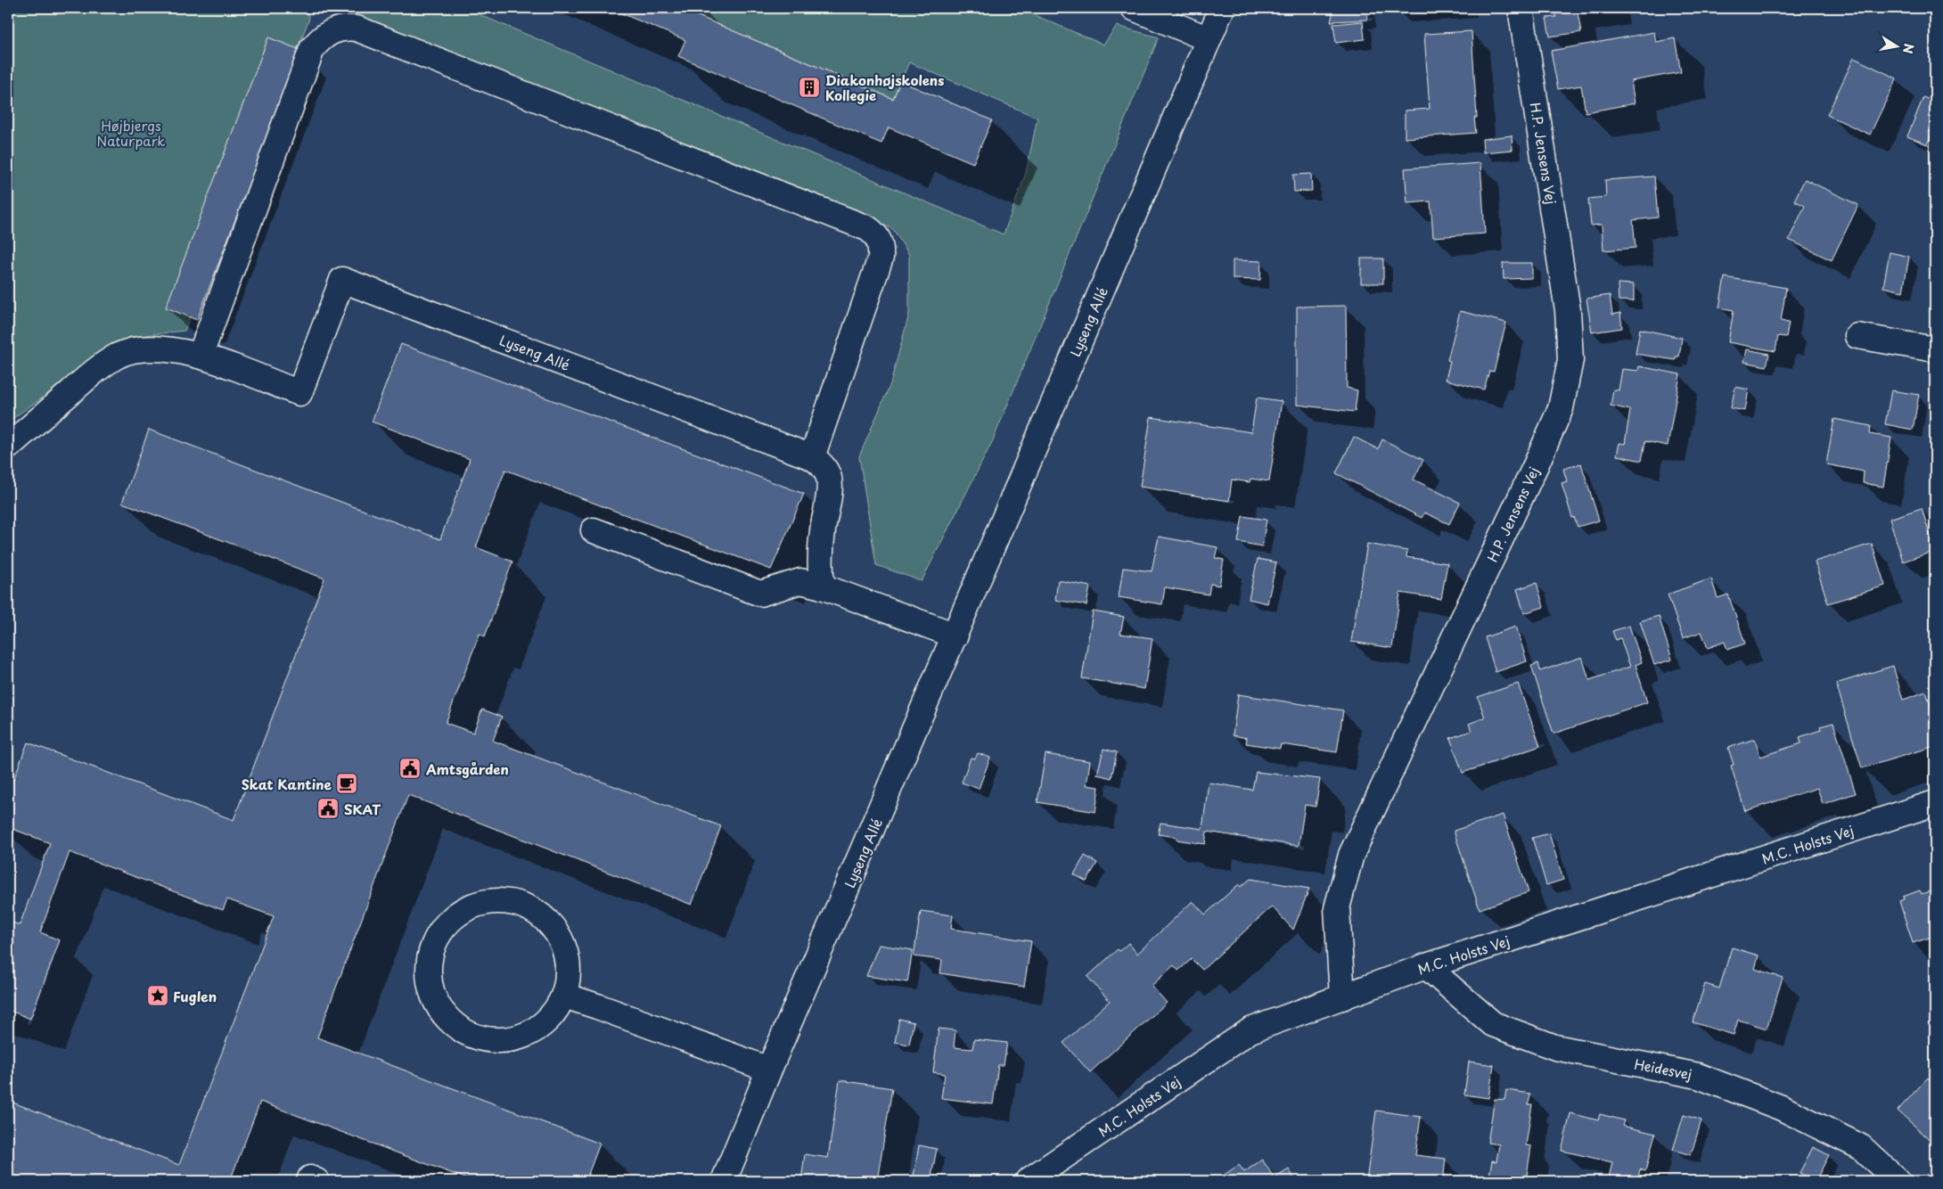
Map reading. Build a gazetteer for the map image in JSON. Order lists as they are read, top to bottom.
{
  "streets": {
    "street": [
      "H.P. Jensens Vej",
      "Lyseng Allé",
      "M.C. Holsts Vej",
      "Heidesvej"
    ]
  },
  "crossings": [
    ["H.P. Jensens Vej", "M.C. Holsts Vej"],
    ["M.C. Holsts Vej", "Heidesvej"]
  ],
  "parks": ["Højbjergs Naturpark"],
  "places": {
    "building": ["Diakonhøjskolens Kollegie"],
    "public building": ["Amtsgården", "SKAT"],
    "cafe": ["Skat Kantine"],
    "place": ["Fuglen"]
  },
  "north": "right"
}
